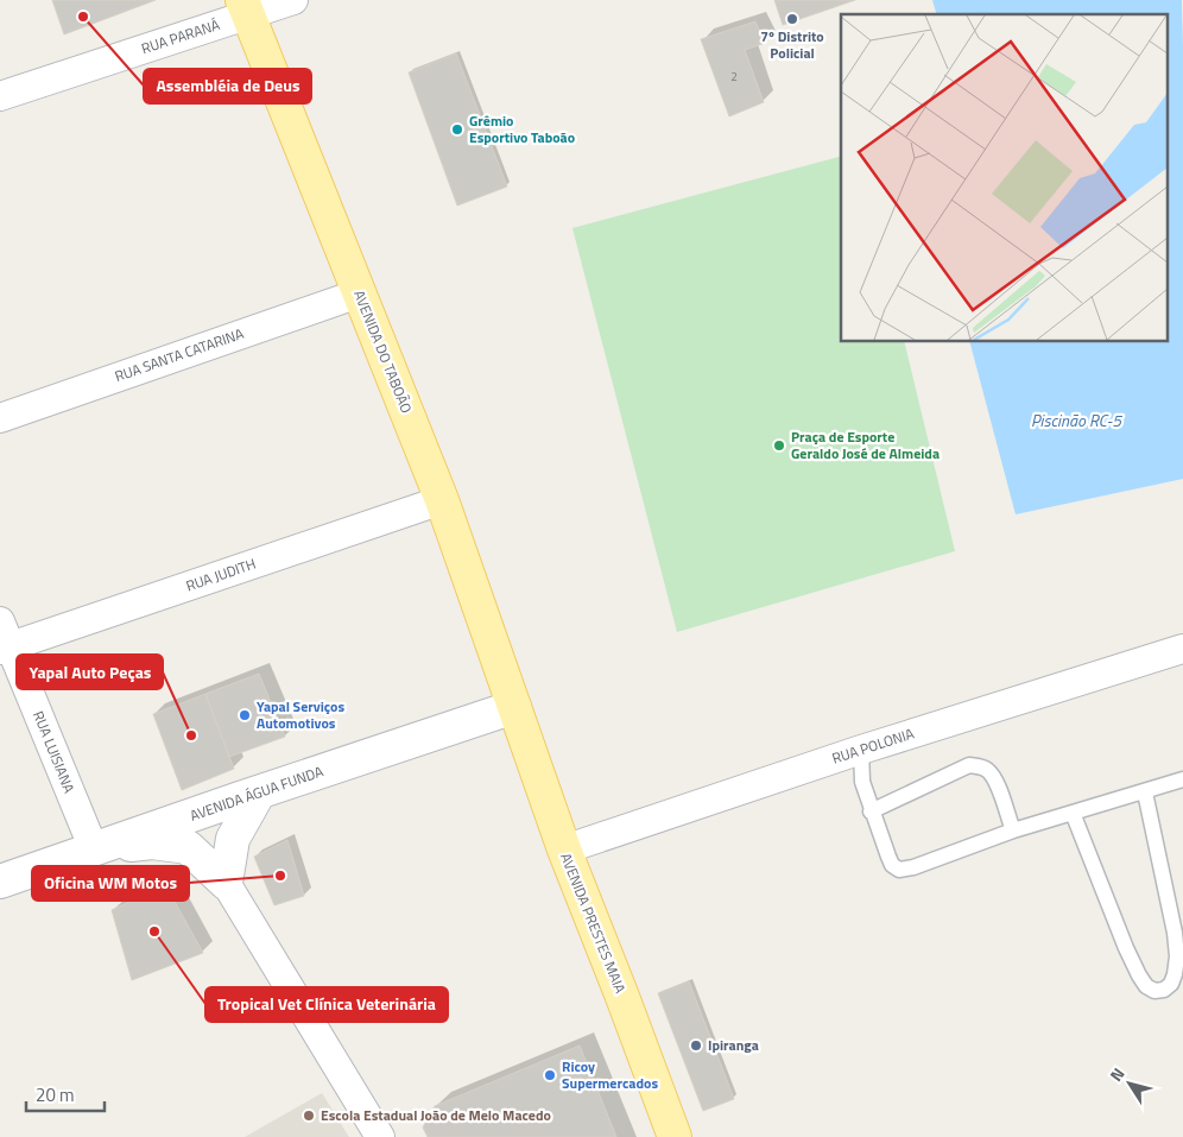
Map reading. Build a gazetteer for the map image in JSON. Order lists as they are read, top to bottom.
{
  "streets": {
    "main road": ["AVENIDA DO TABOÃO", "AVENIDA ÁGUA FUNDA", "AVENIDA PRESTES MAIA"],
    "street": [
      "RUA PARANÁ",
      "RUA SANTA CATARINA",
      "RUA JUDITH",
      "RUA POLONIA",
      "RUA LUISIANA"
    ]
  },
  "crossings": [
    ["RUA PARANÁ", "AVENIDA DO TABOÃO"],
    ["AVENIDA DO TABOÃO", "RUA SANTA CATARINA"],
    ["AVENIDA DO TABOÃO", "RUA JUDITH"],
    ["AVENIDA DO TABOÃO", "AVENIDA ÁGUA FUNDA"],
    ["AVENIDA DO TABOÃO", "AVENIDA PRESTES MAIA"],
    ["RUA JUDITH", "RUA LUISIANA"],
    ["RUA POLONIA", "AVENIDA PRESTES MAIA"],
    ["RUA LUISIANA", "AVENIDA ÁGUA FUNDA"],
    ["AVENIDA ÁGUA FUNDA", "AVENIDA PRESTES MAIA"]
  ],
  "water": ["Piscinão RC-5"],
  "places": [
    "Assembléia de Deus",
    "7º Distrito Policial",
    "Grêmio Esportivo Taboão",
    "Praça de Esporte Geraldo José de Almeida",
    "Yapal Serviços Automotivos",
    "Yapal Auto Peças",
    "Oficina WM Motos",
    "Tropical Vet Clínica Veterinária",
    "Ipiranga",
    "Ricoy Supermercados",
    "Escola Estadual João de Melo Macedo"
  ],
  "house_numbers": ["2"],
  "scale_bar": "20 m",
  "north": "top left"
}
